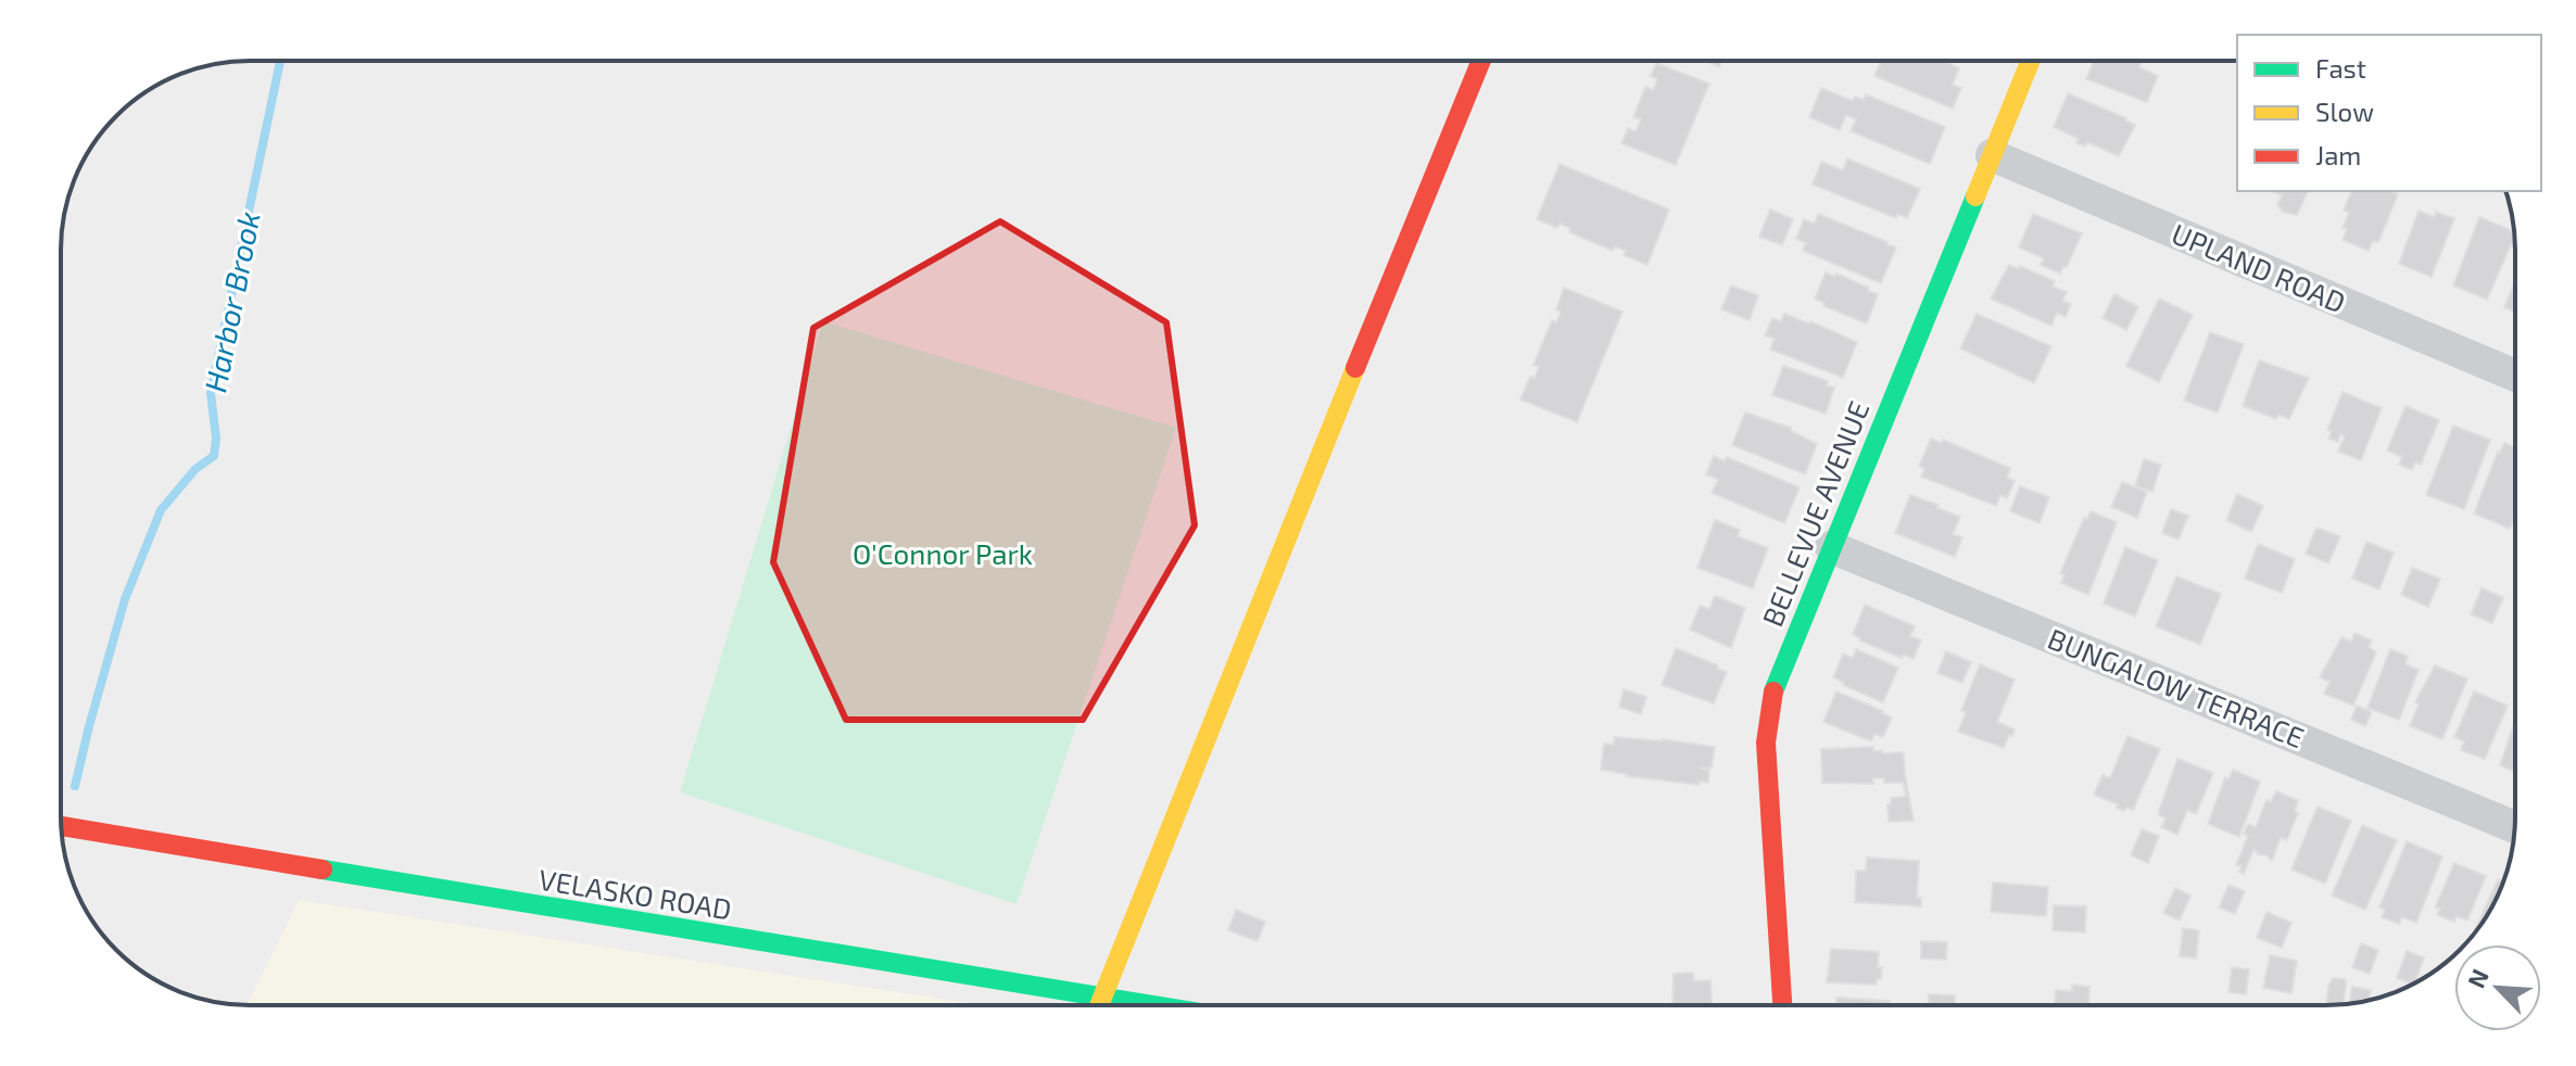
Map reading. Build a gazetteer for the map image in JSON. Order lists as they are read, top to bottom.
{
  "streets": {
    "street": [
      "UPLAND ROAD",
      "BELLEVUE AVENUE",
      "BUNGALOW TERRACE",
      "VELASKO ROAD"
    ]
  },
  "crossings": [
    ["UPLAND ROAD", "BELLEVUE AVENUE"],
    ["BELLEVUE AVENUE", "BUNGALOW TERRACE"]
  ],
  "water": ["Harbor Brook"],
  "parks": ["O'Connor Park"],
  "legend": ["Fast", "Slow", "Jam"],
  "north": "top left"
}
